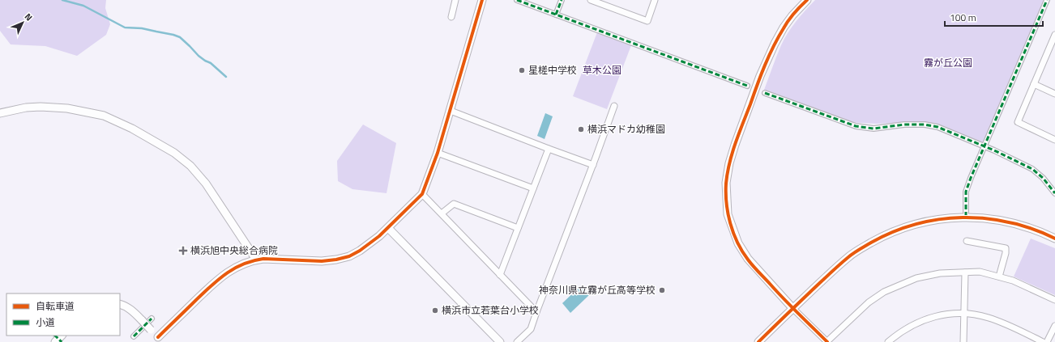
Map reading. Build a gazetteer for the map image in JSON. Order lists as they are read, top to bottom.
{
  "parks": ["霧が丘公園", "草木公園"],
  "places": {
    "other": [
      "星槎中学校",
      "横浜マドカ幼稚園",
      "神奈川県立霧が丘高等学校",
      "横浜市立若葉台小学校"
    ],
    "health": ["横浜旭中央総合病院"]
  },
  "legend": ["自転車道", "小道"],
  "scale_bar": "100 m",
  "north": "top right"
}
